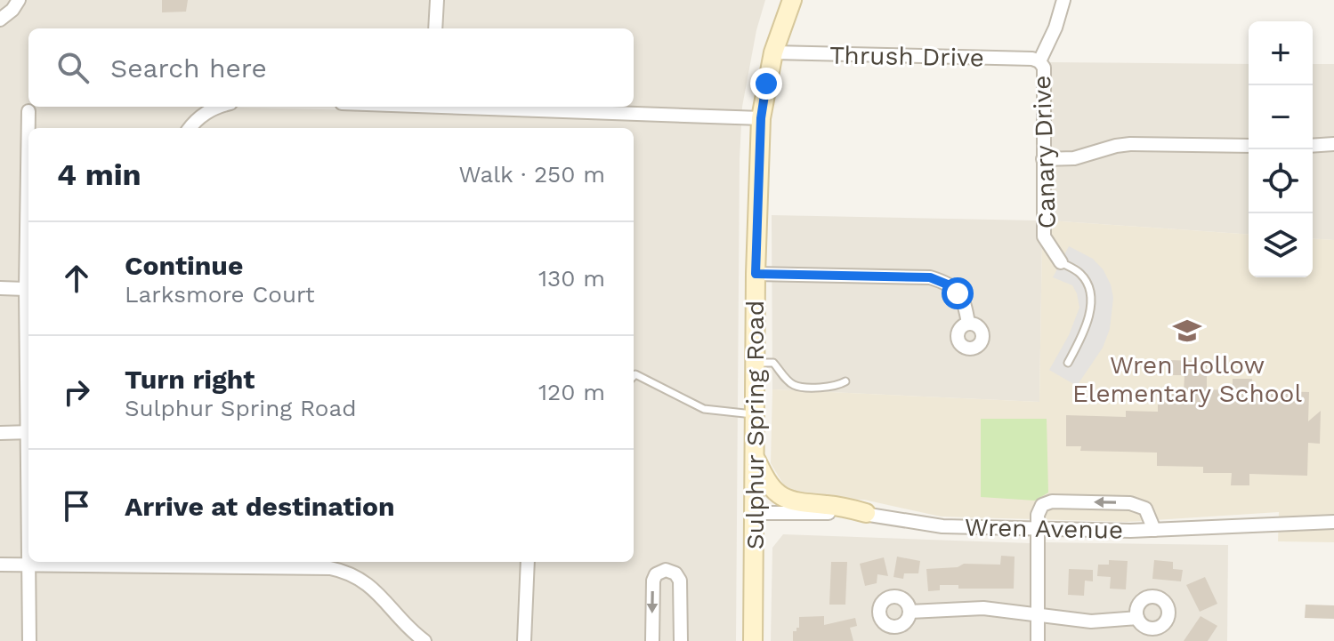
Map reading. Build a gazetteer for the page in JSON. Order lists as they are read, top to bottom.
{
  "streets": {
    "main road": ["Sulphur Spring Road"],
    "street": ["Thrush Drive", "Canary Drive", "Wren Avenue"]
  },
  "crossings": [
    ["Thrush Drive", "Canary Drive"],
    ["Thrush Drive", "Sulphur Spring Road"],
    ["Sulphur Spring Road", "Wren Avenue"]
  ],
  "places": {
    "school or university": ["Wren Hollow Elementary School"]
  },
  "page": {
    "map_buttons": ["+", "−"],
    "search": "Search here",
    "heading": ["4 min", "Walk · 250 m"],
    "list": [
      ["Continue", "Larksmore Court", "130 m"],
      ["Turn right", "Sulphur Spring Road", "120 m"],
      "Arrive at destination"
    ]
  }
}
